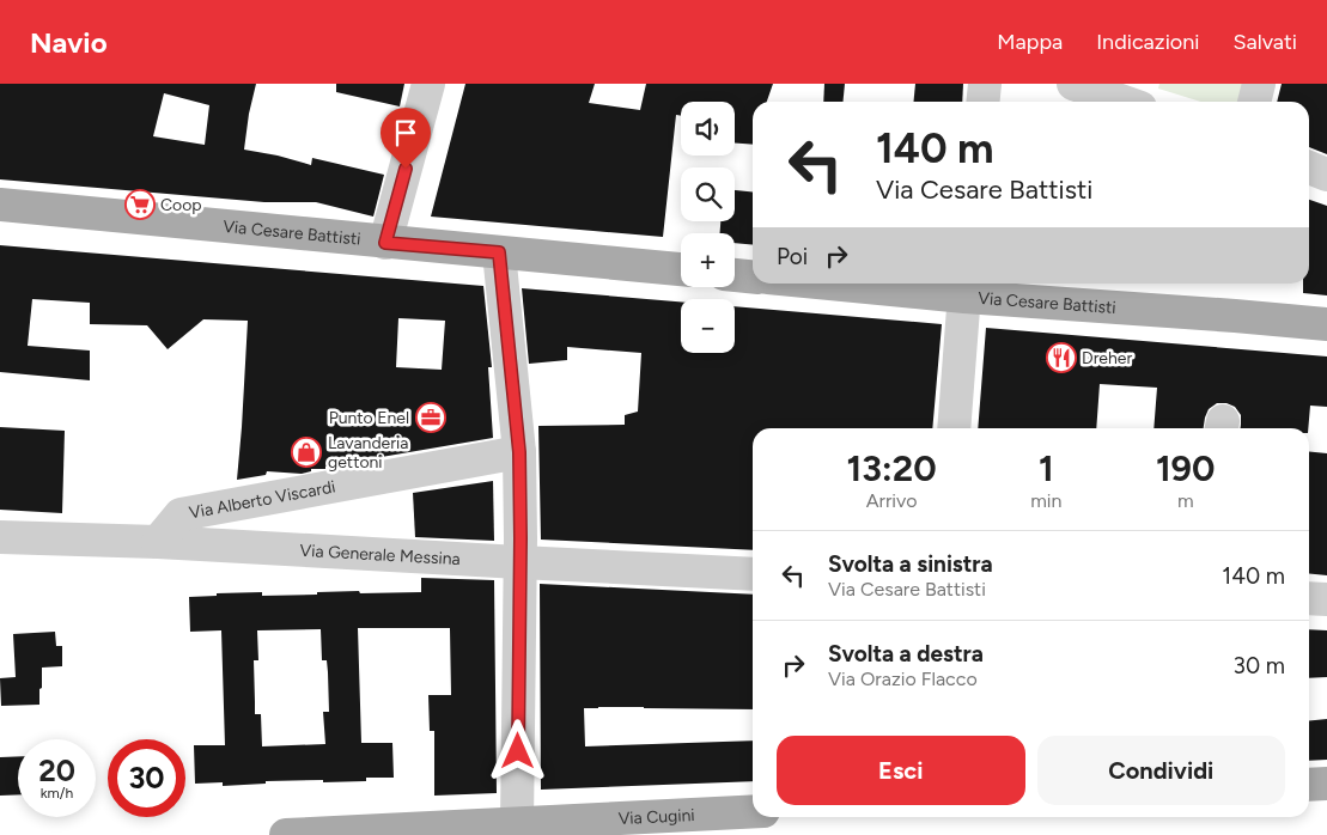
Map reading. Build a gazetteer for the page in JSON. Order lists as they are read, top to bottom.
{
  "streets": {
    "main road": ["Via Cesare Battisti", "Via Cugini"],
    "street": ["Via Alberto Viscardi", "Via Generale Messina"]
  },
  "crossings": [
    ["Via Alberto Viscardi", "Via Generale Messina"]
  ],
  "places": {
    "supermarket": ["Coop"],
    "restaurant": ["Dreher"],
    "office": ["Punto Enel"],
    "shop": ["Lavanderia gettoni"]
  },
  "page": {
    "header": "Navio",
    "nav": ["Mappa", "Indicazioni", "Salvati"],
    "map_buttons": ["+", "−"],
    "turn": ["140 m", "Via Cesare Battisti"],
    "then": "Poi",
    "eta": [
      "13:20",
      "Arrivo",
      "1",
      "min",
      "190",
      "m"
    ],
    "list": [
      {
        "name": "Svolta a sinistra",
        "note": "Via Cesare Battisti",
        "value": "140 m"
      },
      {
        "name": "Svolta a destra",
        "note": "Via Orazio Flacco",
        "value": "30 m"
      }
    ],
    "buttons": ["Esci", "Condividi"],
    "speed": "20 km/h",
    "limit": "30"
  }
}
